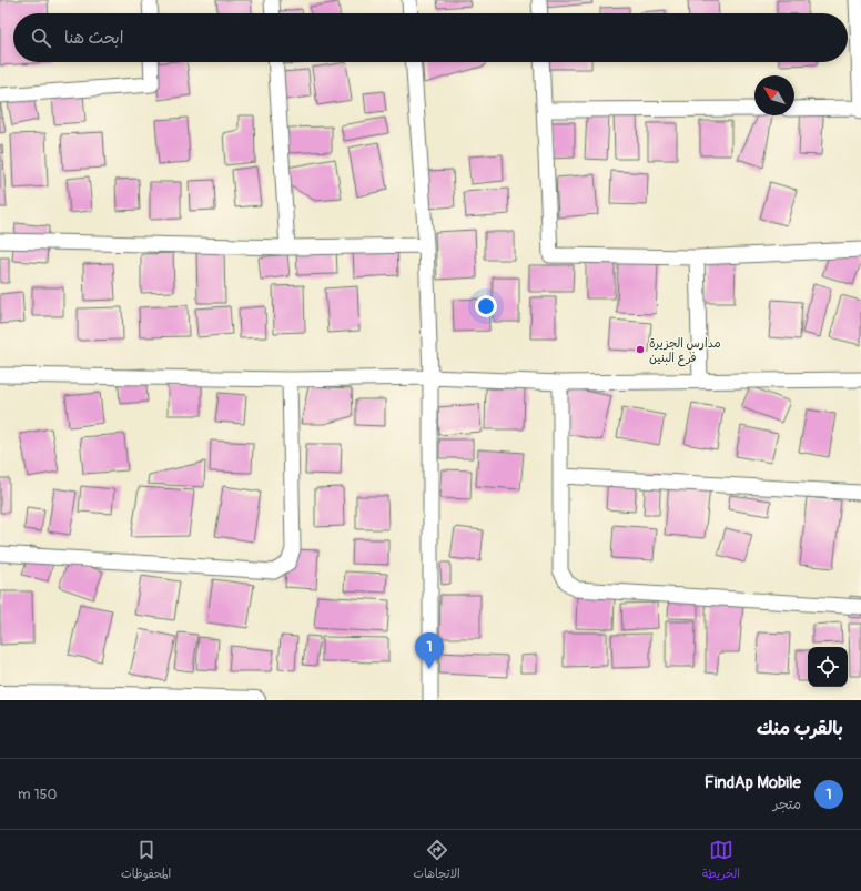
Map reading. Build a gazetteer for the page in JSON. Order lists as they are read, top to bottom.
{
  "places": ["مدارس الجزيرة فرع البنين"],
  "north": "top left",
  "page": {
    "search": "ابحث هنا",
    "pins": "1",
    "heading": "بالقرب منك",
    "list": [
      {
        "mark": "1",
        "name": "FindAp Mobile",
        "note": "متجر",
        "value": "150 m"
      }
    ],
    "nav": ["الخريطة", "الاتجاهات", "المحفوظات"]
  }
}
